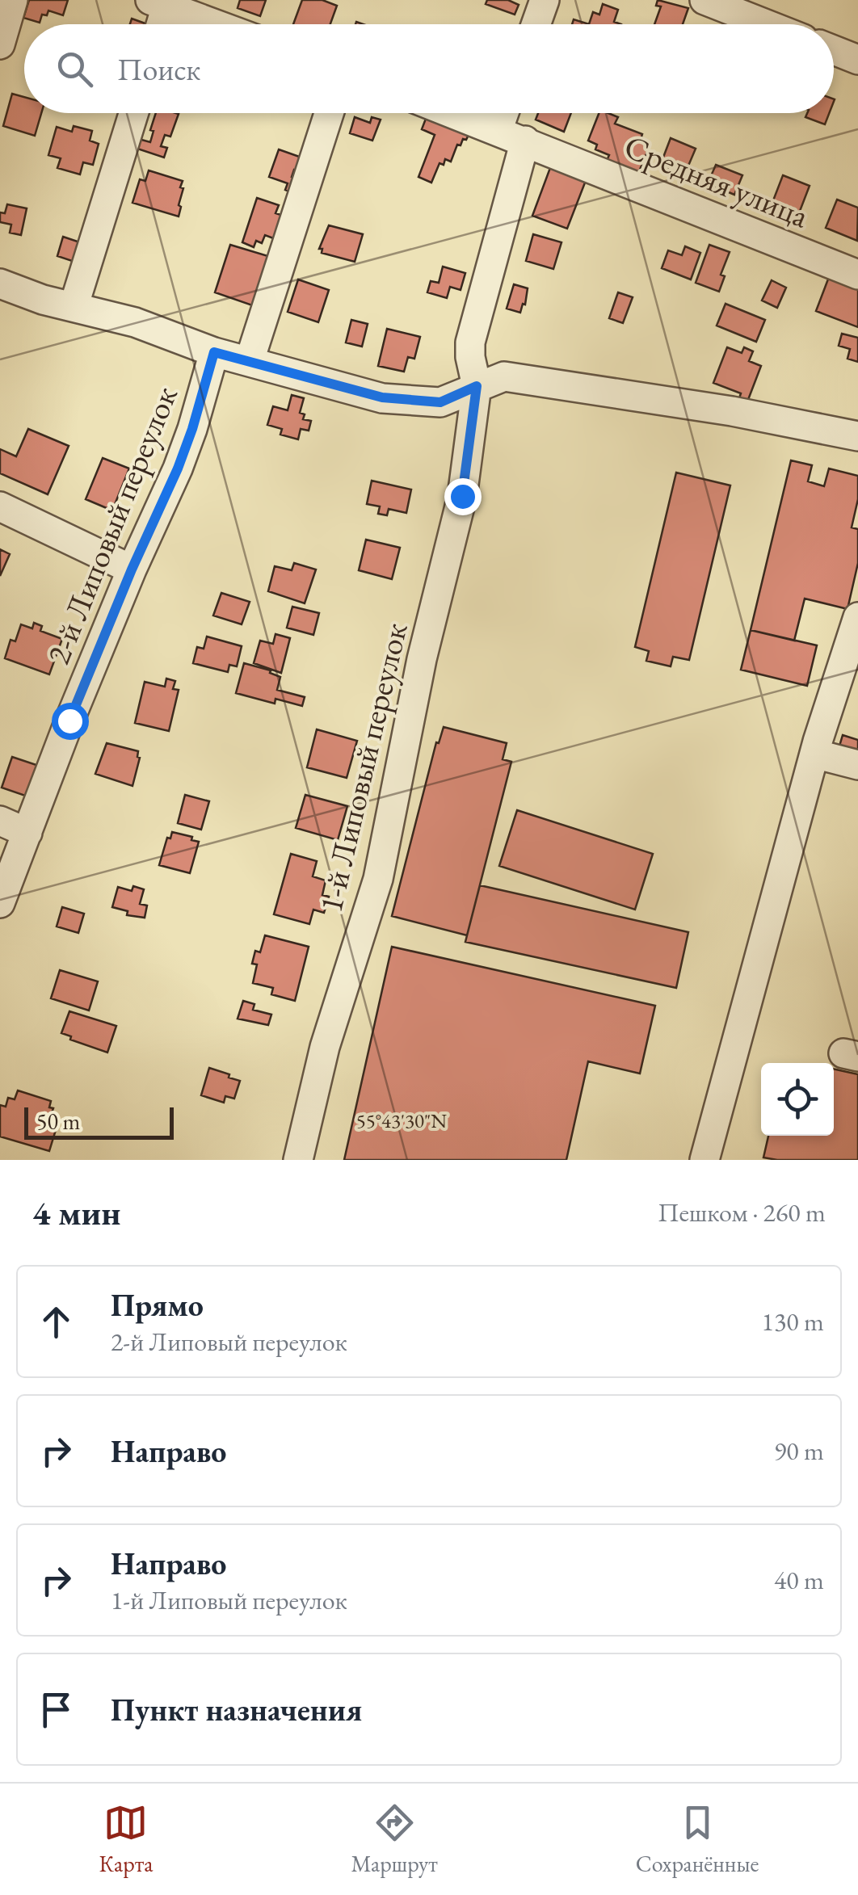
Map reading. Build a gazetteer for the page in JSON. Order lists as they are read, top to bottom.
{
  "streets": {
    "street": ["Средняя улица", "2-й Липовый переулок", "1-й Липовый переулок"]
  },
  "crossings": [
    ["Средняя улица", "1-й Липовый переулок"]
  ],
  "scale_bar": "50 m",
  "page": {
    "search": "Поиск",
    "scale": "50 m",
    "heading": ["4 мин", "Пешком · 260 m"],
    "list": [
      ["Прямо", "2-й Липовый переулок", "130 m"],
      ["Направо", "90 m"],
      ["Направо", "1-й Липовый переулок", "40 m"],
      "Пункт назначения"
    ],
    "nav": ["Карта", "Маршрут", "Сохранённые"]
  },
  "coordinates": ["55°43'30\"N"]
}
